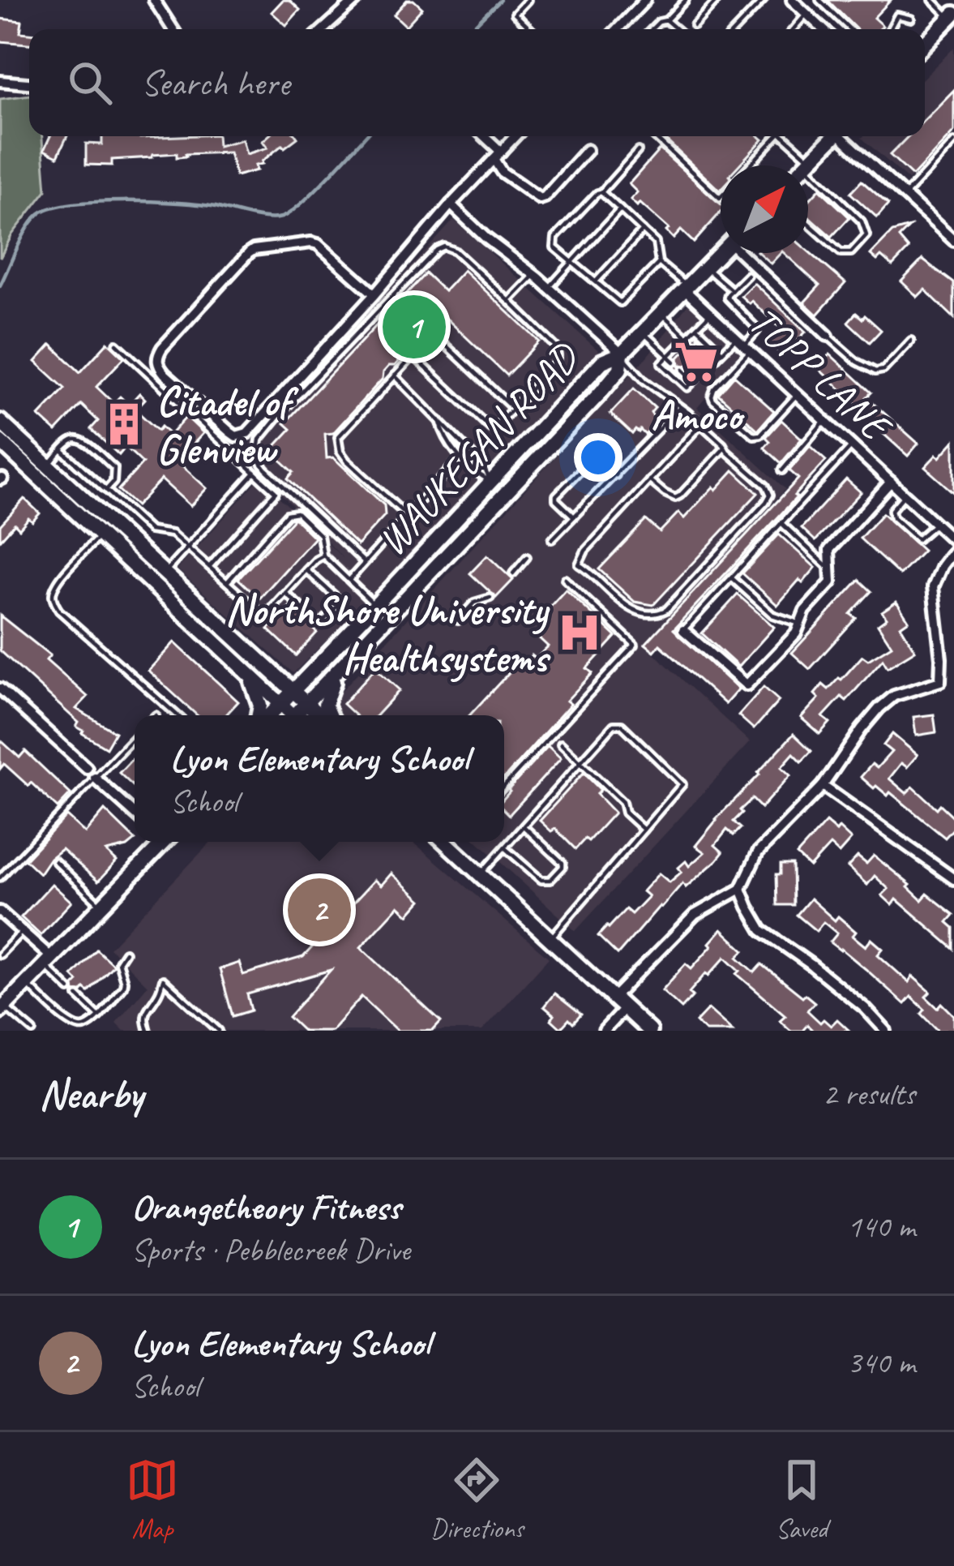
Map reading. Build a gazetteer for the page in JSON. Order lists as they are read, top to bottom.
{
  "streets": {
    "main road": ["WAUKEGAN ROAD"],
    "street": ["TOPP LANE"]
  },
  "crossings": [
    ["TOPP LANE", "WAUKEGAN ROAD"]
  ],
  "places": {
    "supermarket": ["Amoco"],
    "building": ["Citadel of Glenview"],
    "hospital": ["NorthShore University Healthsystems"]
  },
  "north": "top right",
  "page": {
    "search": "Search here",
    "pins": ["1", "2"],
    "popup": ["Lyon Elementary School", "School"],
    "heading": ["Nearby", "2 results"],
    "list": [
      {
        "mark": "1",
        "name": "Orangetheory Fitness",
        "note": "Sports · Pebblecreek Drive",
        "value": "140 m"
      },
      {
        "mark": "2",
        "name": "Lyon Elementary School",
        "note": "School",
        "value": "340 m"
      }
    ],
    "nav": ["Map", "Directions", "Saved"]
  }
}
